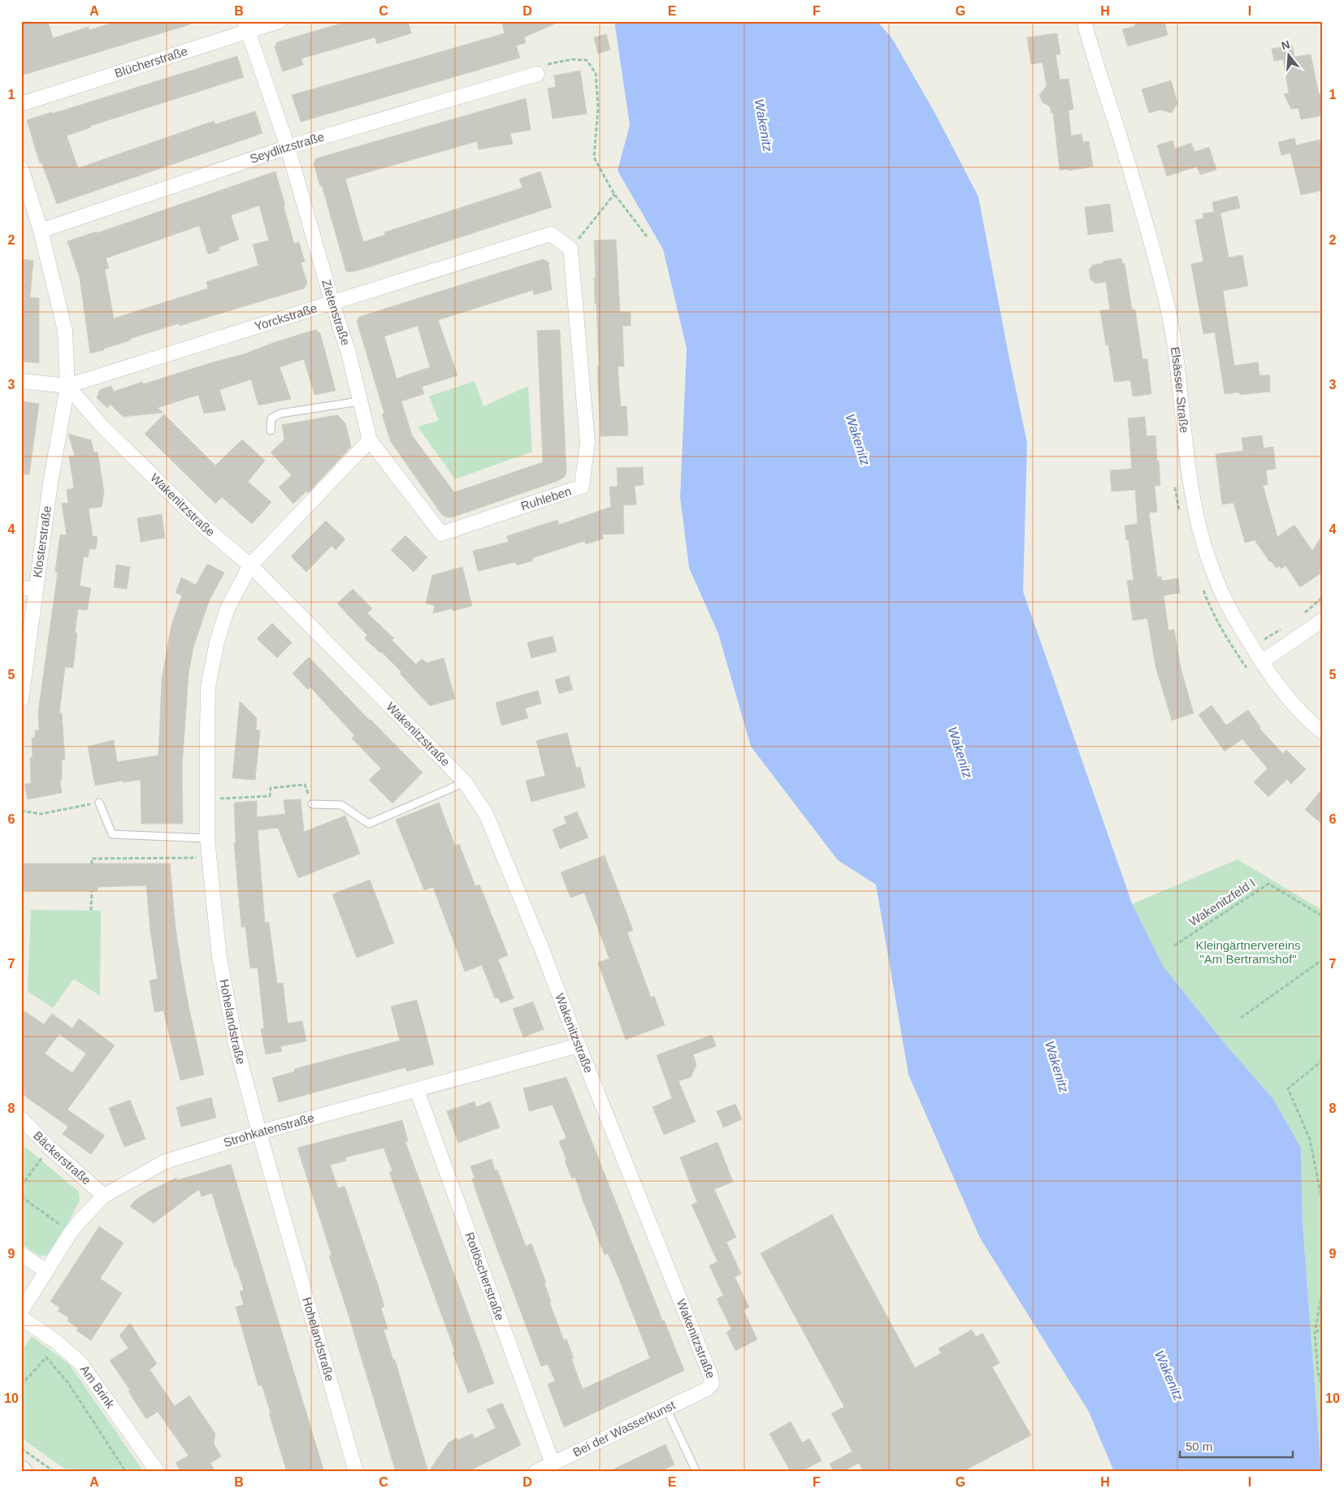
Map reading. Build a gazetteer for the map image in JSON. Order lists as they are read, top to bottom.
{
  "streets": {
    "street": [
      "Blücherstraße",
      "Seydlitzstraße",
      "Zietenstraße",
      "Yorckstraße",
      "Elsässer Straße",
      "Ruhleben",
      "Wakenitzstraße",
      "Klosterstraße",
      "Hohelandstraße",
      "Strohkatenstraße",
      "Bäckerstraße",
      "Rotlöscherstraße",
      "Am Brink",
      "Bei der Wasserkunst"
    ],
    "path": ["Wakenitzfeld I"]
  },
  "crossings": [
    ["Blücherstraße", "Zietenstraße"],
    ["Seydlitzstraße", "Zietenstraße"],
    ["Zietenstraße", "Yorckstraße"],
    ["Zietenstraße", "Ruhleben"],
    ["Yorckstraße", "Ruhleben"],
    ["Yorckstraße", "Wakenitzstraße"],
    ["Yorckstraße", "Klosterstraße"],
    ["Wakenitzstraße", "Klosterstraße"],
    ["Wakenitzstraße", "Hohelandstraße"],
    ["Wakenitzstraße", "Strohkatenstraße"],
    ["Wakenitzstraße", "Bei der Wasserkunst"],
    ["Hohelandstraße", "Strohkatenstraße"],
    ["Strohkatenstraße", "Bäckerstraße"],
    ["Strohkatenstraße", "Rotlöscherstraße"],
    ["Rotlöscherstraße", "Bei der Wasserkunst"]
  ],
  "water": ["Wakenitz"],
  "parks": ["Kleingärtnervereins \"Am Bertramshof\""],
  "scale_bar": "50 m",
  "north": "top",
  "grid": {
    "columns": [
      "A",
      "B",
      "C",
      "D",
      "E",
      "F",
      "G",
      "H",
      "I"
    ],
    "rows": [
      "1",
      "2",
      "3",
      "4",
      "5",
      "6",
      "7",
      "8",
      "9",
      "10"
    ]
  }
}
